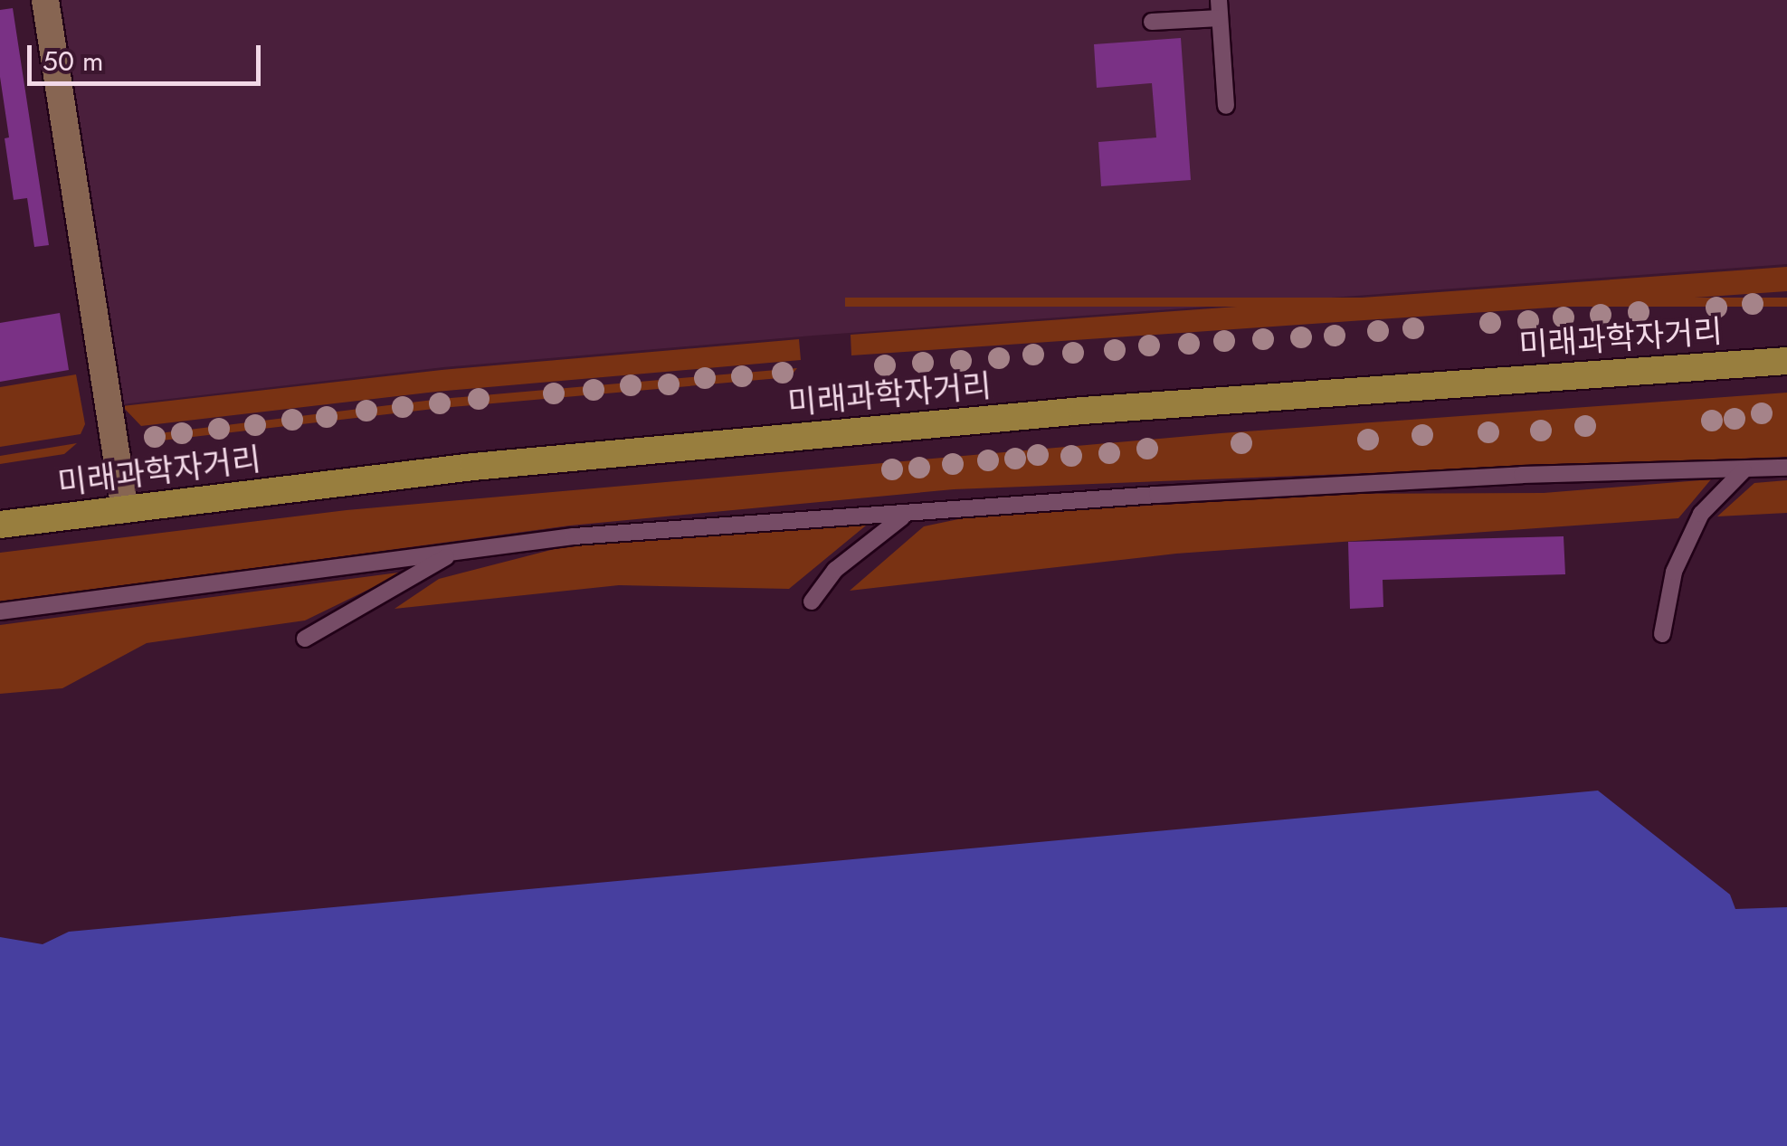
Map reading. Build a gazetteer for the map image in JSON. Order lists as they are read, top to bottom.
{
  "streets": {
    "main road": ["미래과학자거리"]
  },
  "scale_bar": "50 m"
}
